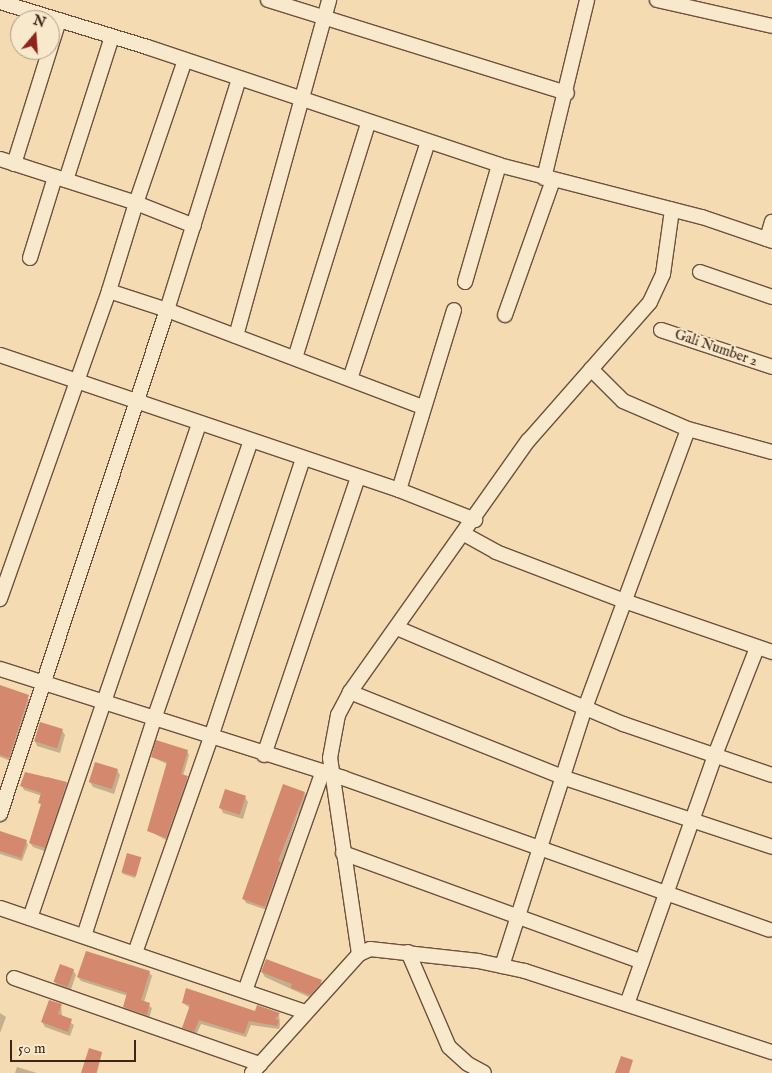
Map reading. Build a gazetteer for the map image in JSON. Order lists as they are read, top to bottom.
{
  "streets": {
    "street": ["Gali Number 2"]
  },
  "scale_bar": "50 m",
  "north": "top"
}
